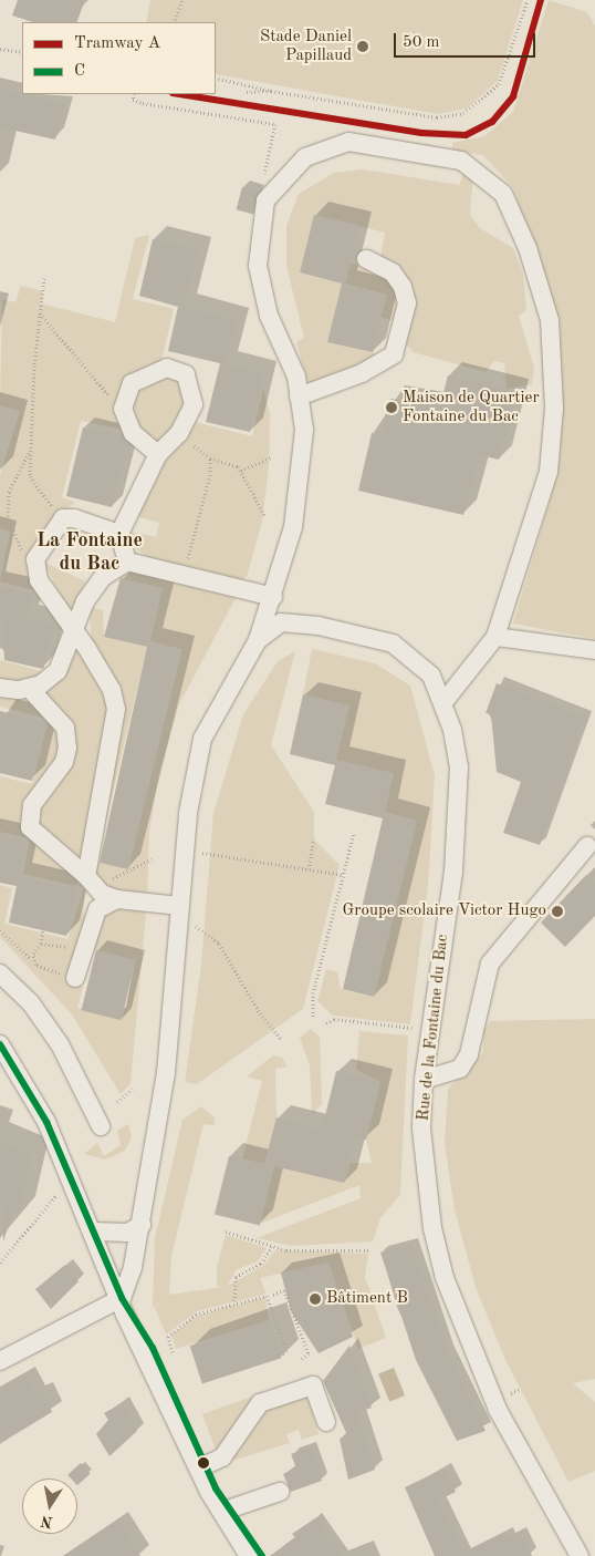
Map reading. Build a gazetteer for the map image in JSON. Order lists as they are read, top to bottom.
{
  "streets": {
    "street": ["Rue de la Fontaine du Bac"]
  },
  "districts": ["La Fontaine du Bac"],
  "places": [
    "Stade Daniel Papillaud",
    "Maison de Quartier Fontaine du Bac",
    "Groupe scolaire Victor Hugo",
    "Bâtiment B"
  ],
  "lines": ["tram line A", "transit line C"],
  "legend": ["Tramway A", "C"],
  "scale_bar": "50 m",
  "north": "bottom"
}
